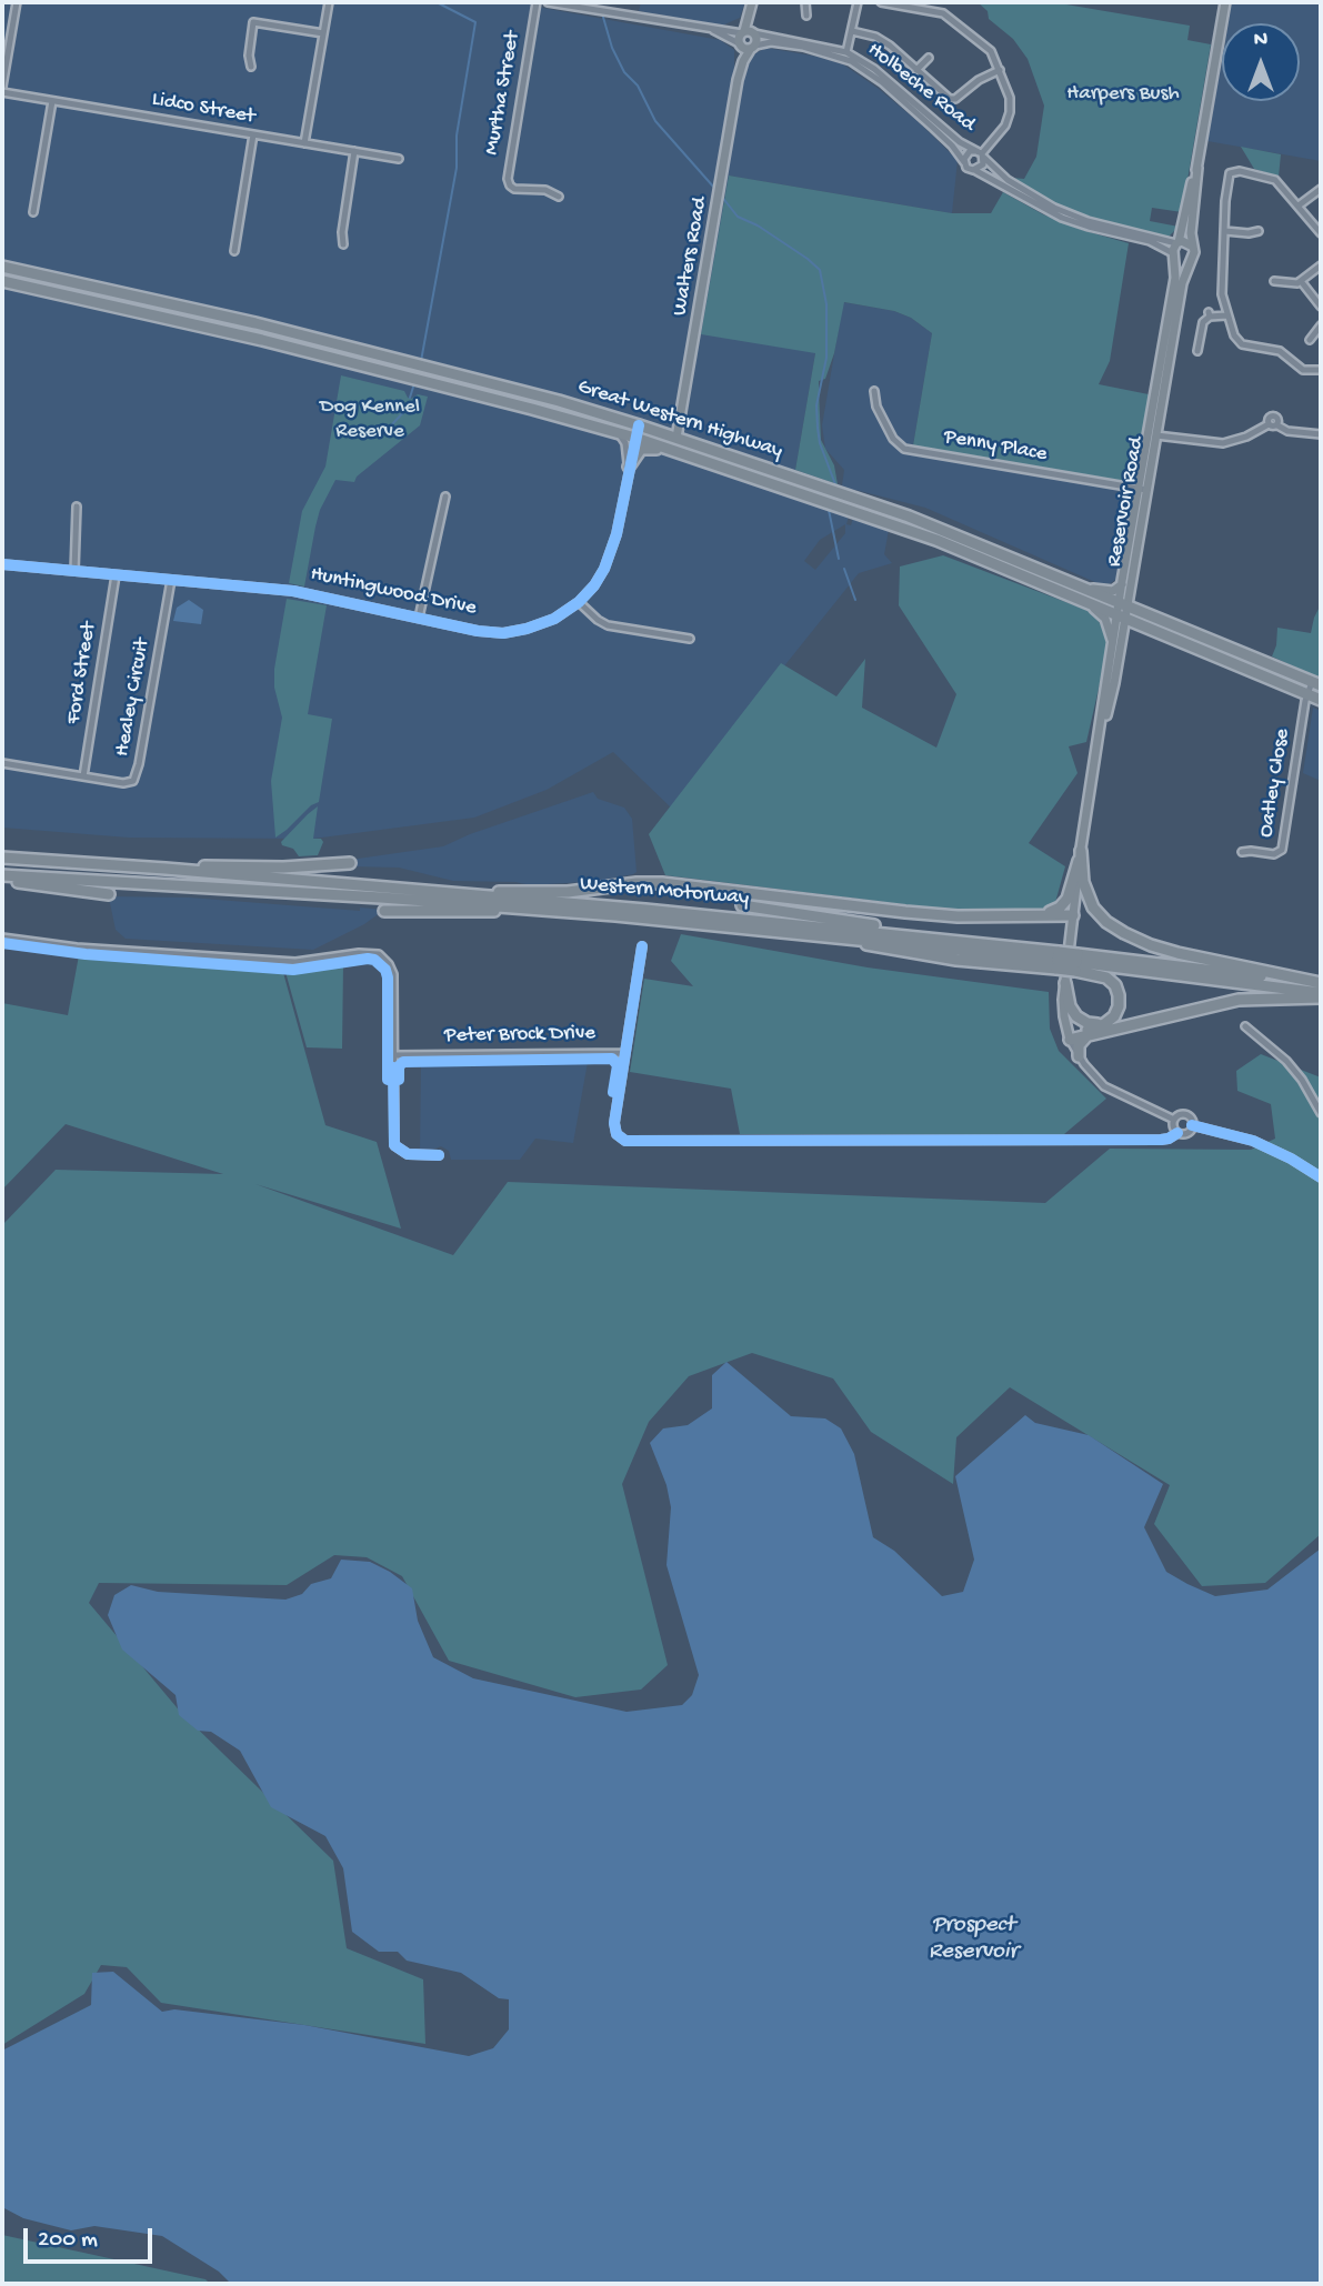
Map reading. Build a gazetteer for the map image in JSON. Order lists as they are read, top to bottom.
{
  "streets": {
    "highway": ["Great Western Highway", "Western Motorway"],
    "main road": ["Walters Road", "Reservoir Road"],
    "street": [
      "Holbeche Road",
      "Murtha Street",
      "Lidco Street",
      "Penny Place",
      "Huntingwood Drive",
      "Ford Street",
      "Healey Circuit",
      "Oatley Close",
      "Peter Brock Drive"
    ]
  },
  "crossings": [
    ["Holbeche Road", "Walters Road"],
    ["Holbeche Road", "Reservoir Road"],
    ["Walters Road", "Great Western Highway"],
    ["Great Western Highway", "Reservoir Road"],
    ["Great Western Highway", "Huntingwood Drive"],
    ["Great Western Highway", "Oatley Close"],
    ["Penny Place", "Reservoir Road"],
    ["Reservoir Road", "Peter Brock Drive"],
    ["Huntingwood Drive", "Ford Street"],
    ["Huntingwood Drive", "Healey Circuit"],
    ["Ford Street", "Healey Circuit"]
  ],
  "water": ["Prospect Reservoir"],
  "parks": ["Harpers Bush", "Dog Kennel Reserve"],
  "scale_bar": "200 m",
  "north": "top"
}
